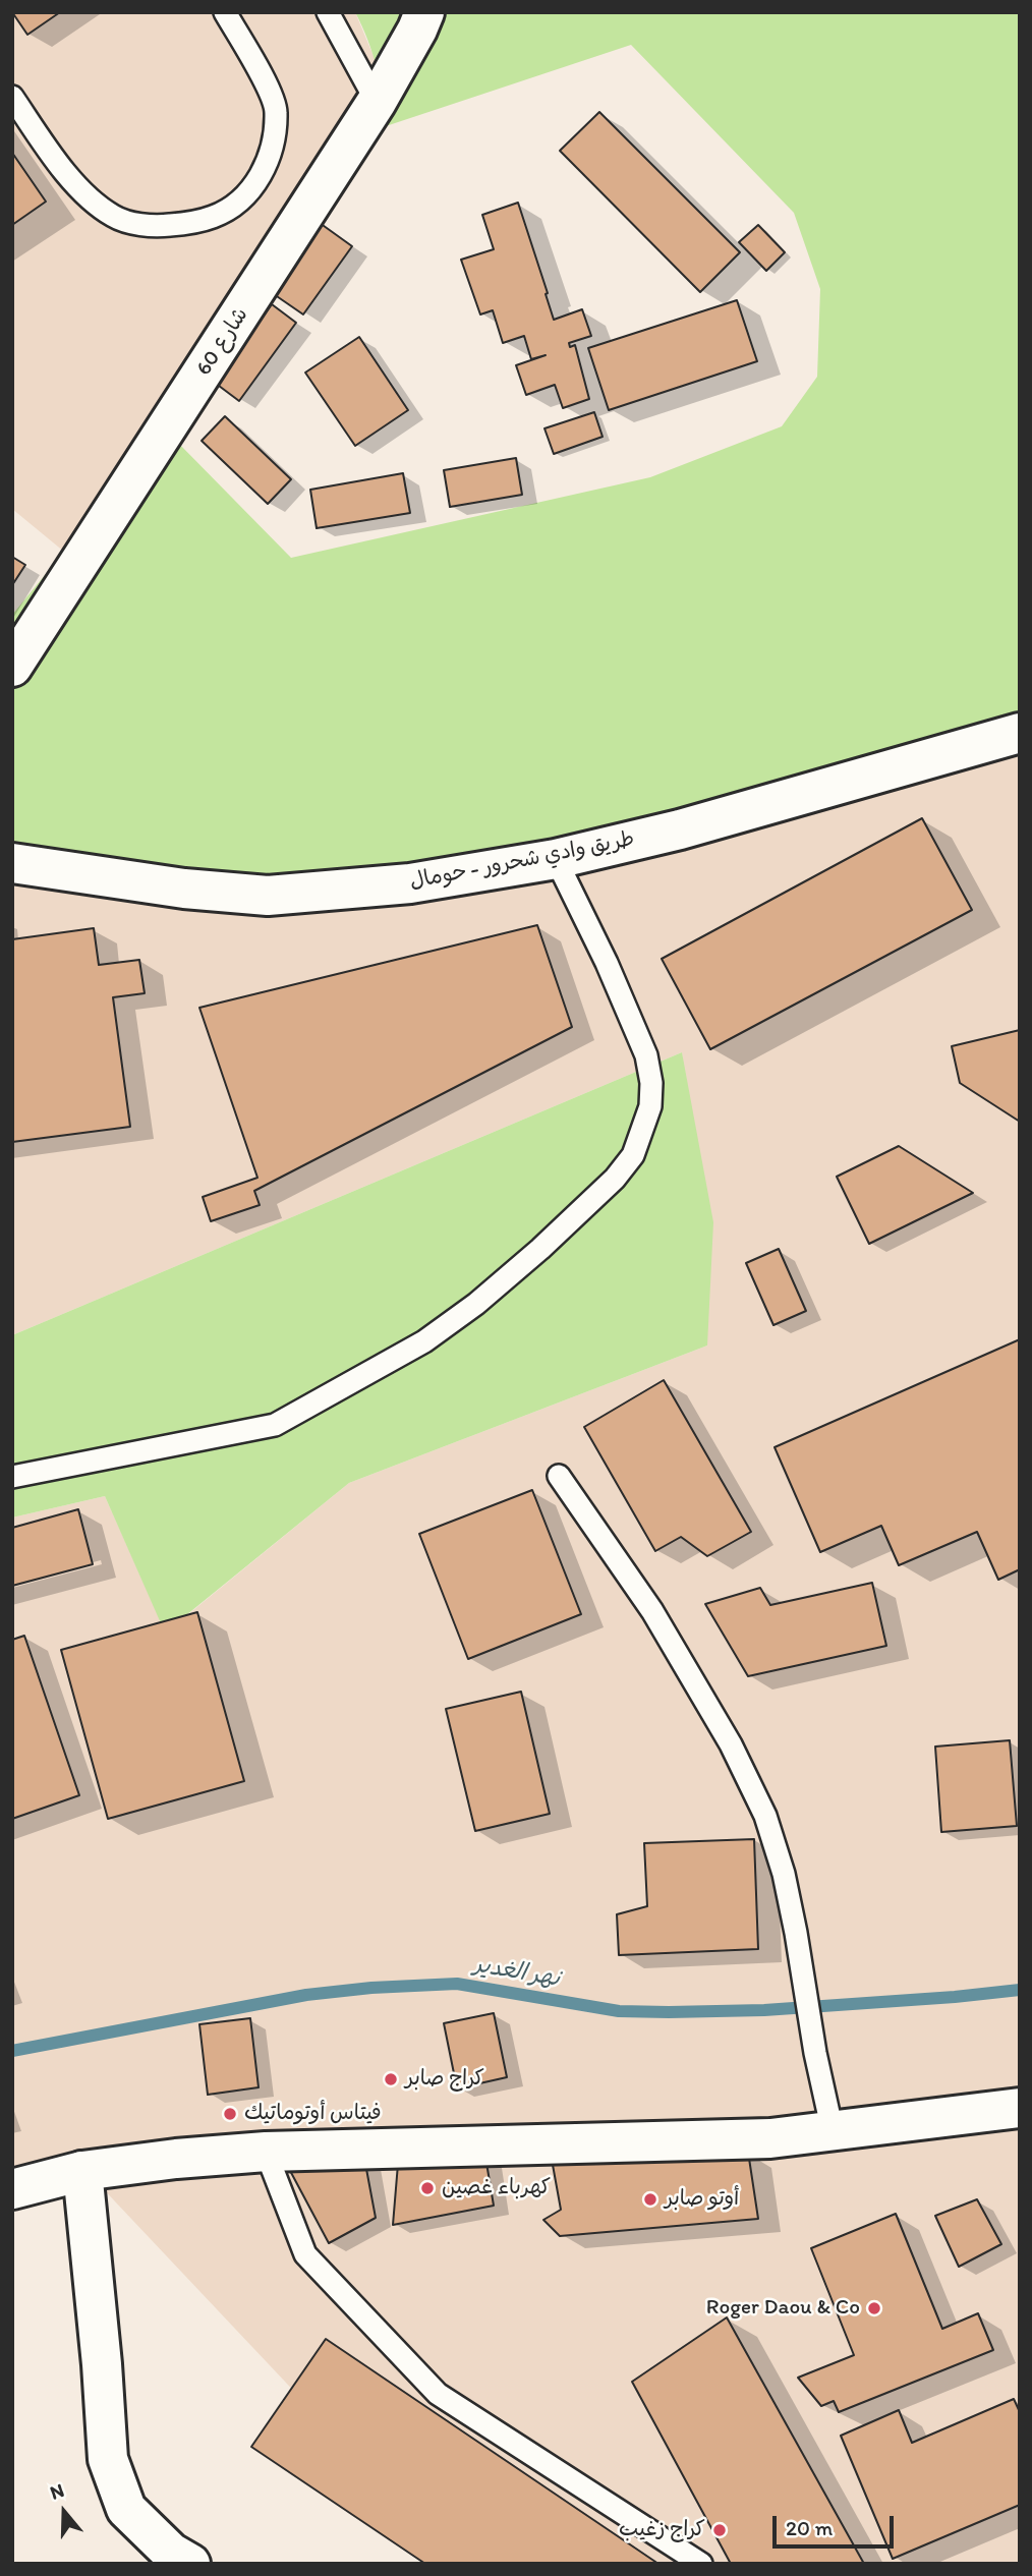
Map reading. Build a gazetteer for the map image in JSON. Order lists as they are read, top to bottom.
{
  "streets": {
    "street": ["شارع 60", "طريق وادي شحرور - حومال"]
  },
  "water": ["نهر الغدير"],
  "places": [
    "كراج صابر",
    "فيتاس أوتوماتيك",
    "كهرباء غصين",
    "أوتو صابر",
    "Roger Daou & Co",
    "كراج زغيب"
  ],
  "scale_bar": "20 m",
  "north": "top"
}
